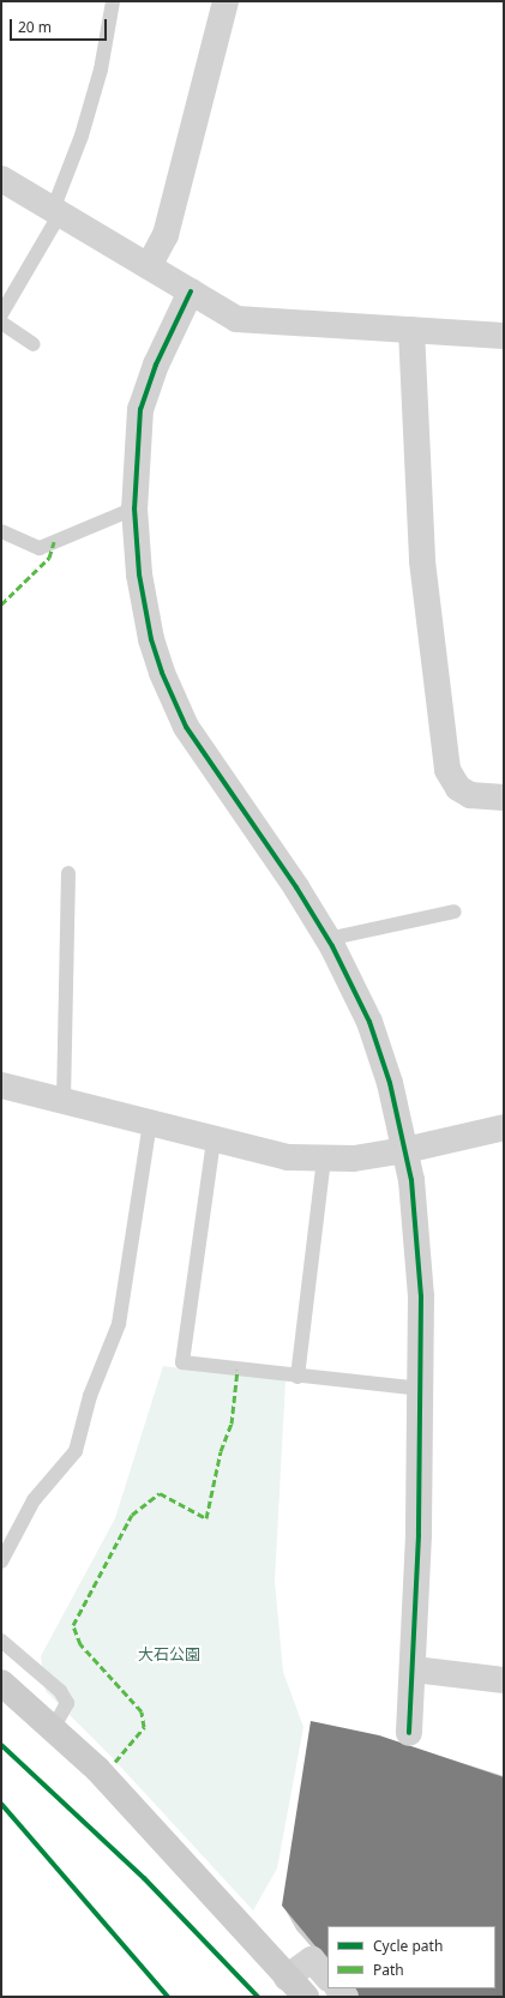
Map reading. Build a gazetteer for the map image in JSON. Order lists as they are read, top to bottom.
{
  "parks": ["大石公園"],
  "legend": ["Cycle path", "Path"],
  "scale_bar": "20 m"
}
